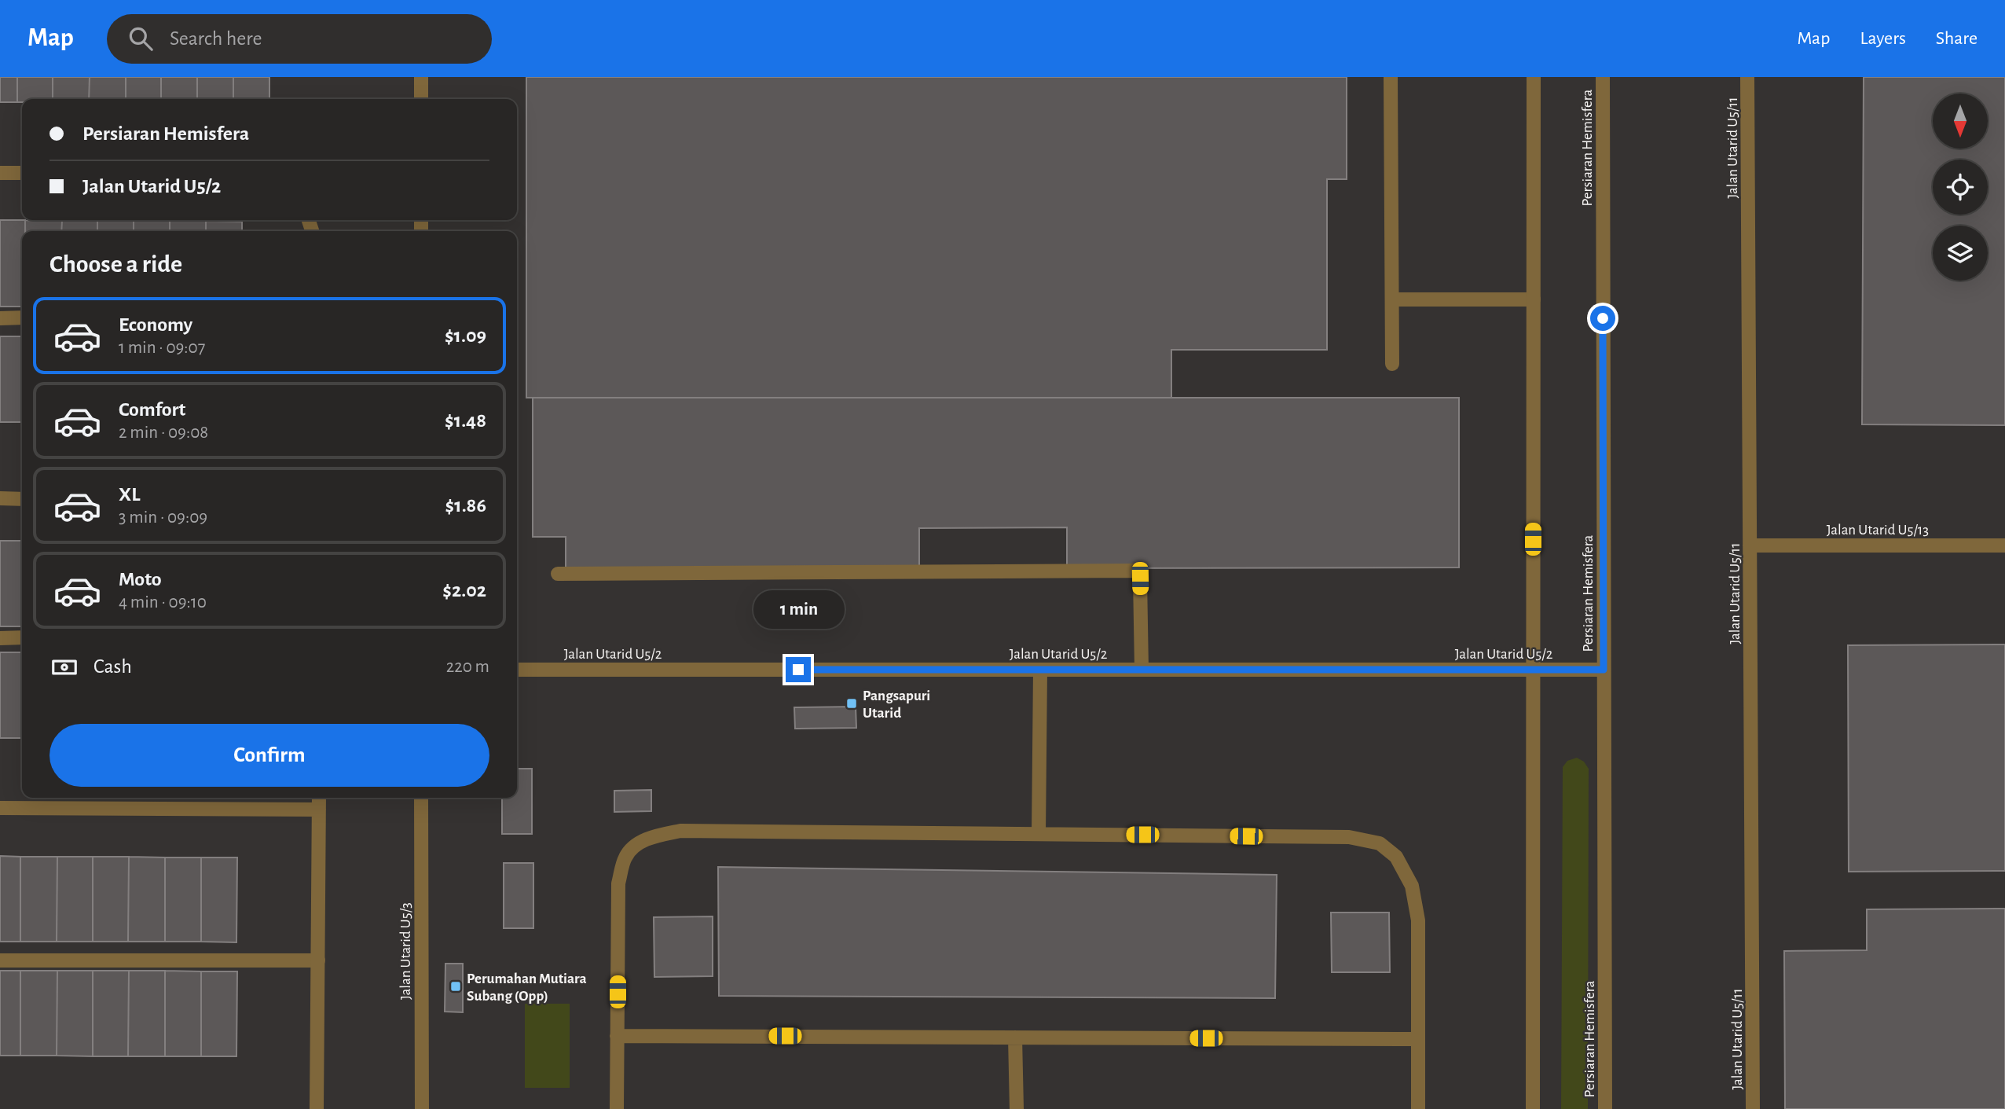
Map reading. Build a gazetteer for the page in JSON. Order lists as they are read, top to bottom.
{
  "streets": {
    "street": [
      "Persiaran Hemisfera",
      "Jalan Utarid U5/11",
      "Jalan Utarid U5/13",
      "Jalan Utarid U5/2",
      "Jalan Utarid U5/3"
    ]
  },
  "crossings": [
    ["Persiaran Hemisfera", "Jalan Utarid U5/2"],
    ["Jalan Utarid U5/11", "Jalan Utarid U5/13"]
  ],
  "places": {
    "transit": ["Pangsapuri Utarid", "Perumahan Mutiara Subang (Opp)"]
  },
  "north": "bottom",
  "page": {
    "header": "Map",
    "search": "Search here",
    "nav": ["Map", "Layers", "Share"],
    "banner": ["Persiaran Hemisfera", "Jalan Utarid U5/2"],
    "heading": "Choose a ride",
    "list": [
      {
        "name": "Economy",
        "note": "1 min · 09:07",
        "value": "$1.09"
      },
      {
        "name": "Comfort",
        "note": "2 min · 09:08",
        "value": "$1.48"
      },
      {
        "name": "XL",
        "note": "3 min · 09:09",
        "value": "$1.86"
      },
      {
        "name": "Moto",
        "note": "4 min · 09:10",
        "value": "$2.02"
      }
    ],
    "bubble": "1 min",
    "pay": ["Cash", "220 m"],
    "buttons": "Confirm"
  }
}
